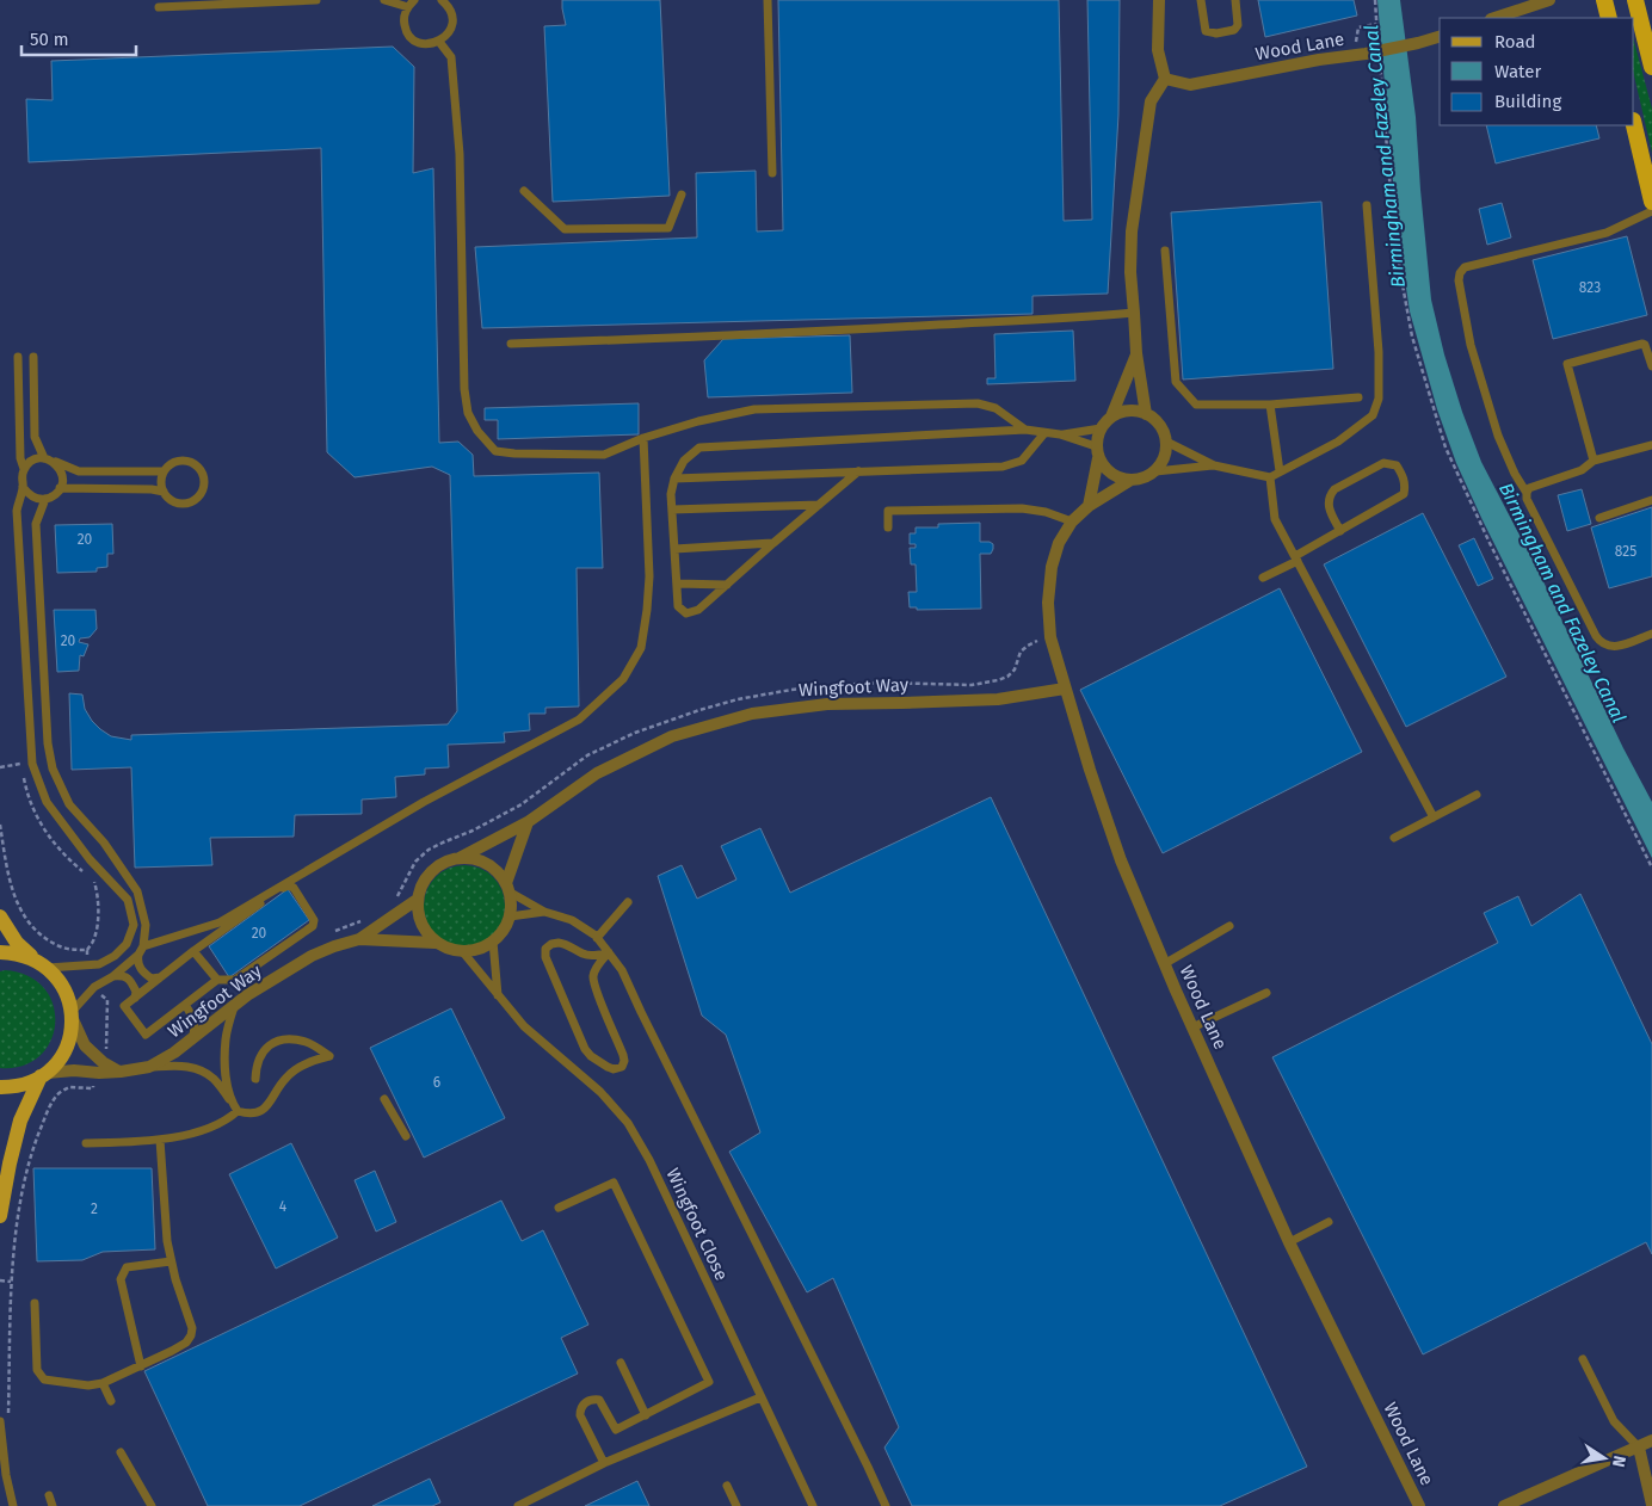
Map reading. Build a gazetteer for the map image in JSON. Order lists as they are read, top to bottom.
{
  "streets": {
    "street": ["Wood Lane", "Wingfoot Way"],
    "lane": ["Wingfoot Close"]
  },
  "crossings": [
    ["Wood Lane", "Wingfoot Way"],
    ["Wingfoot Way", "Wingfoot Close"]
  ],
  "water": ["Birmingham and Fazeley Canal"],
  "house_numbers": [
    "823",
    "20",
    "825",
    "20",
    "20",
    "6",
    "4",
    "2"
  ],
  "legend": ["Road", "Water", "Building"],
  "scale_bar": "50 m",
  "north": "right"
}
